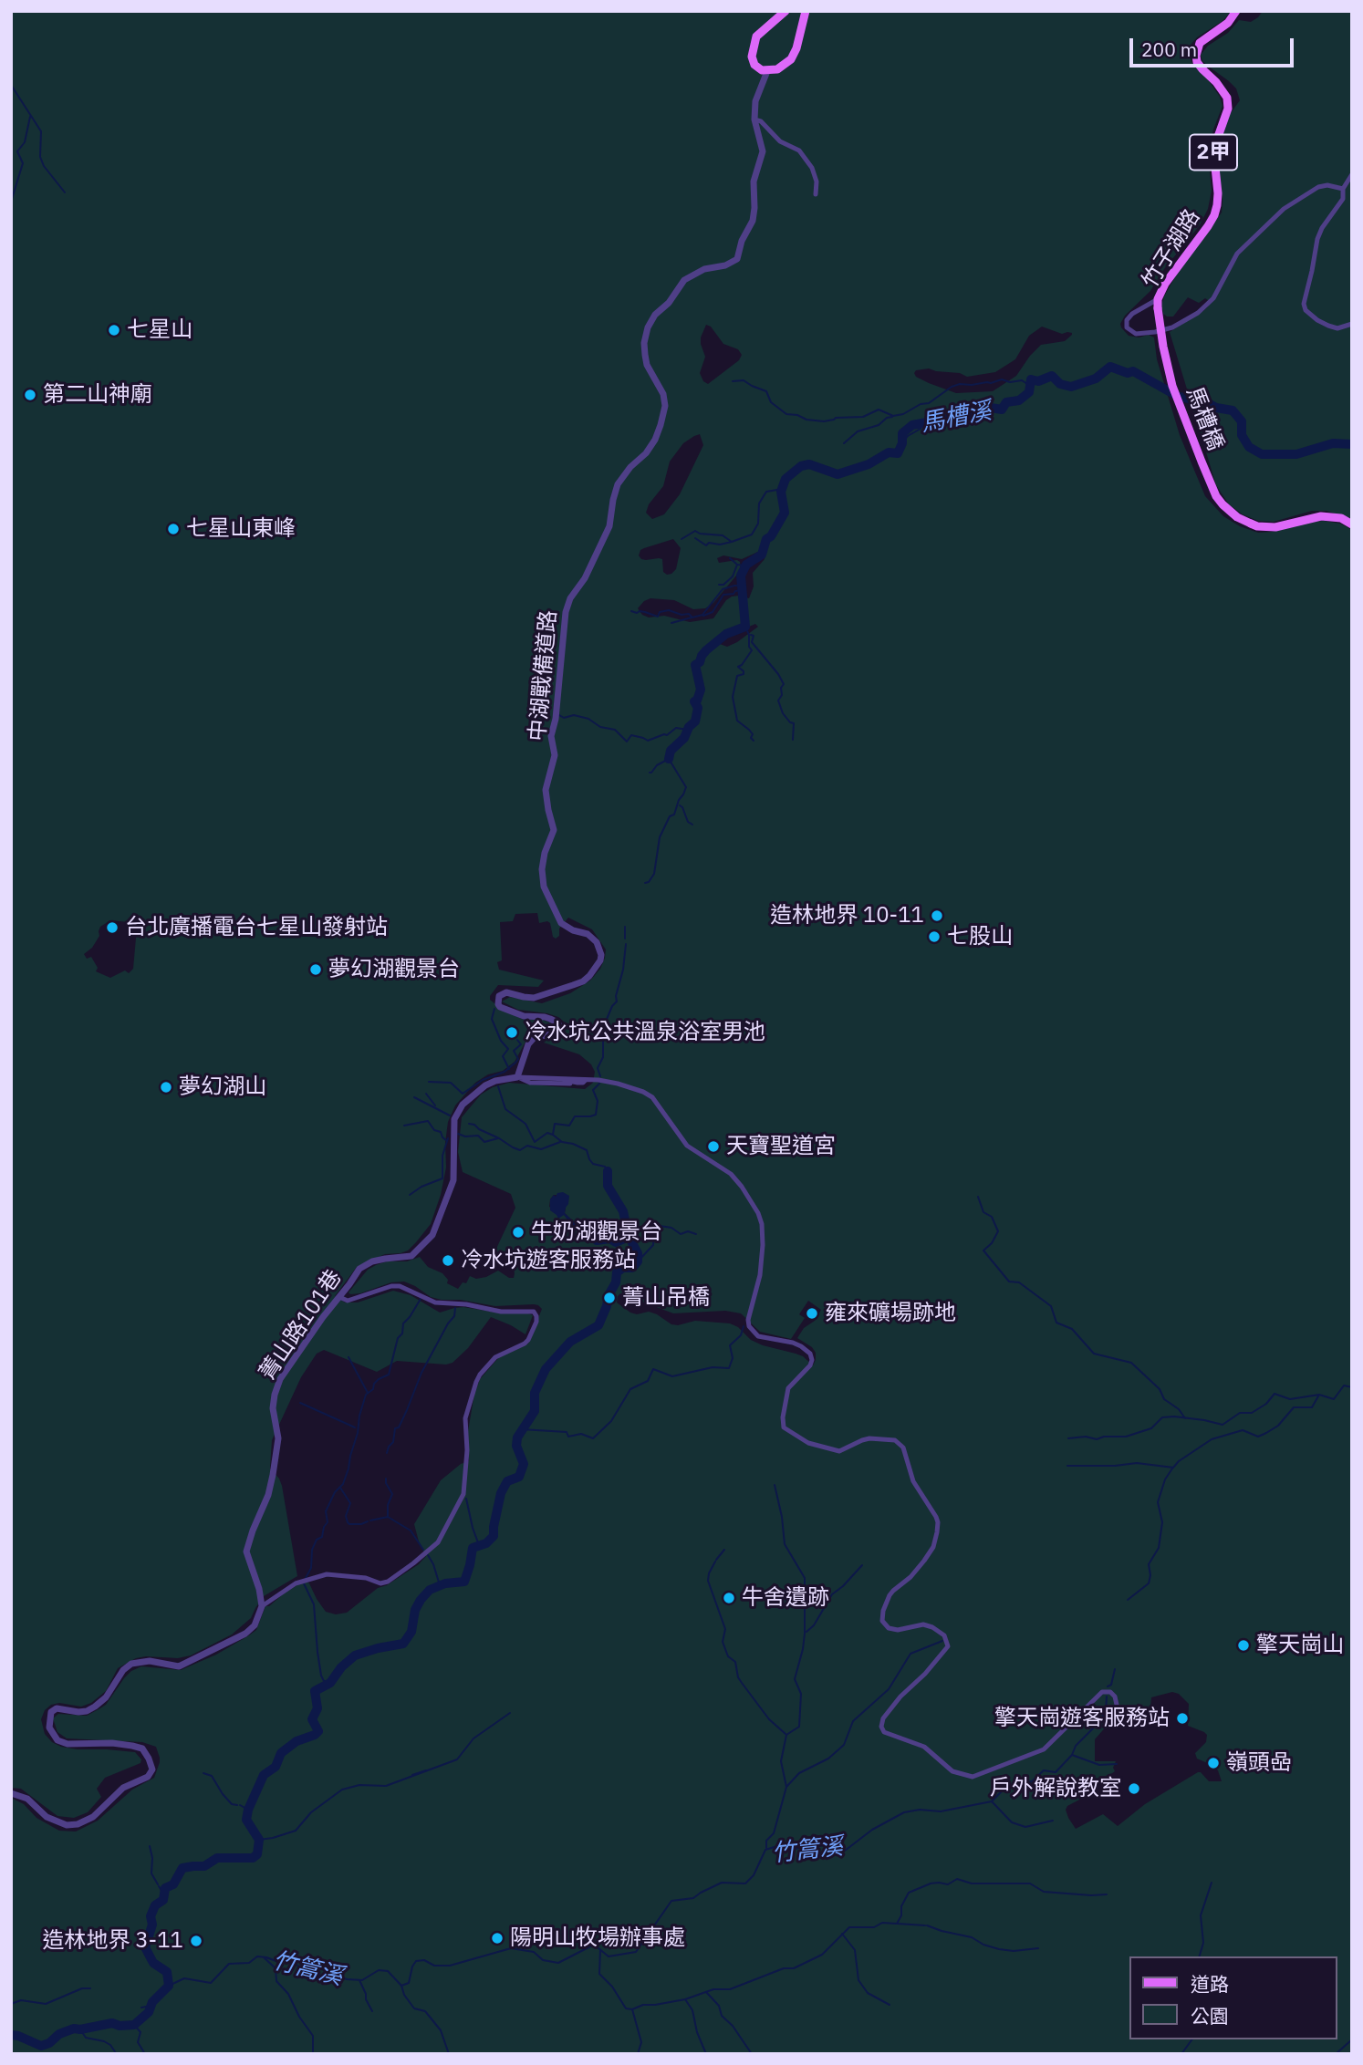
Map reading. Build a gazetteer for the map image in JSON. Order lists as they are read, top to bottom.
{
  "streets": {
    "main road": ["2甲", "竹子湖路", "馬槽橋"],
    "street": ["中湖戰備道路", "菁山路101巷"]
  },
  "crossings": [
    ["竹子湖路", "馬槽橋"],
    ["中湖戰備道路", "菁山路101巷"]
  ],
  "water": ["馬槽溪", "竹篙溪"],
  "places": [
    "七星山",
    "第二山神廟",
    "七星山東峰",
    "造林地界 10-11",
    "台北廣播電台七星山發射站",
    "七股山",
    "夢幻湖觀景台",
    "冷水坑公共溫泉浴室男池",
    "夢幻湖山",
    "天寶聖道宮",
    "牛奶湖觀景台",
    "冷水坑遊客服務站",
    "菁山吊橋",
    "雍來礦場跡地",
    "牛舍遺跡",
    "擎天崗山",
    "擎天崗遊客服務站",
    "嶺頭喦",
    "戶外解說教室",
    "陽明山牧場辦事處",
    "造林地界 3-11"
  ],
  "legend": ["道路", "公園"],
  "scale_bar": "200 m"
}
